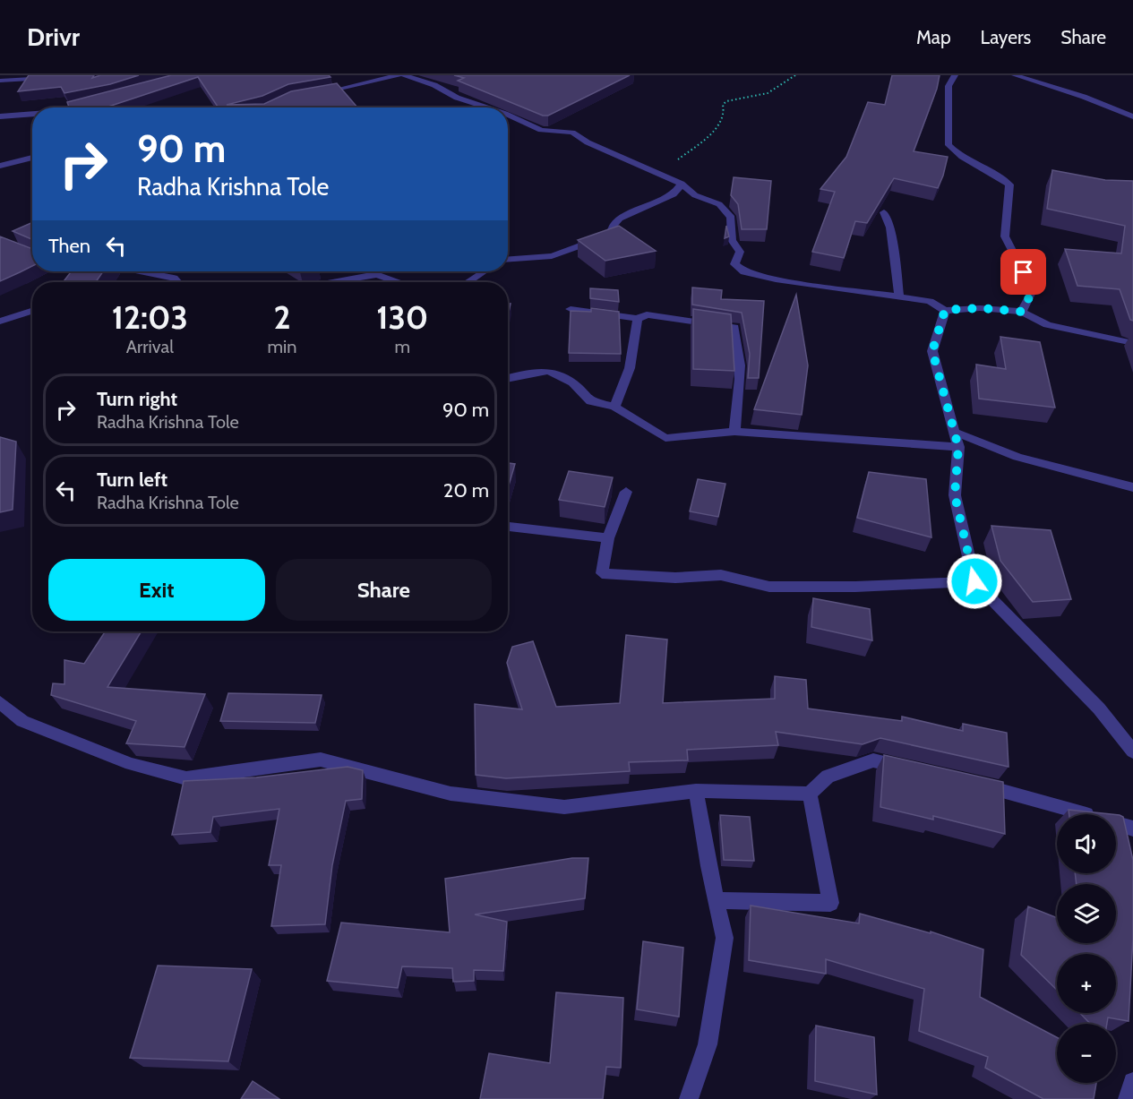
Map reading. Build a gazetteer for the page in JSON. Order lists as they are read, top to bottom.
{
  "page": {
    "header": "Drivr",
    "nav": ["Map", "Layers", "Share"],
    "turn": ["90 m", "Radha Krishna Tole"],
    "then": "Then",
    "eta": [
      "12:03",
      "Arrival",
      "2",
      "min",
      "130",
      "m"
    ],
    "list": [
      {
        "name": "Turn right",
        "note": "Radha Krishna Tole",
        "value": "90 m"
      },
      {
        "name": "Turn left",
        "note": "Radha Krishna Tole",
        "value": "20 m"
      }
    ],
    "buttons": ["Exit", "Share"],
    "map_buttons": ["+", "−"]
  }
}
